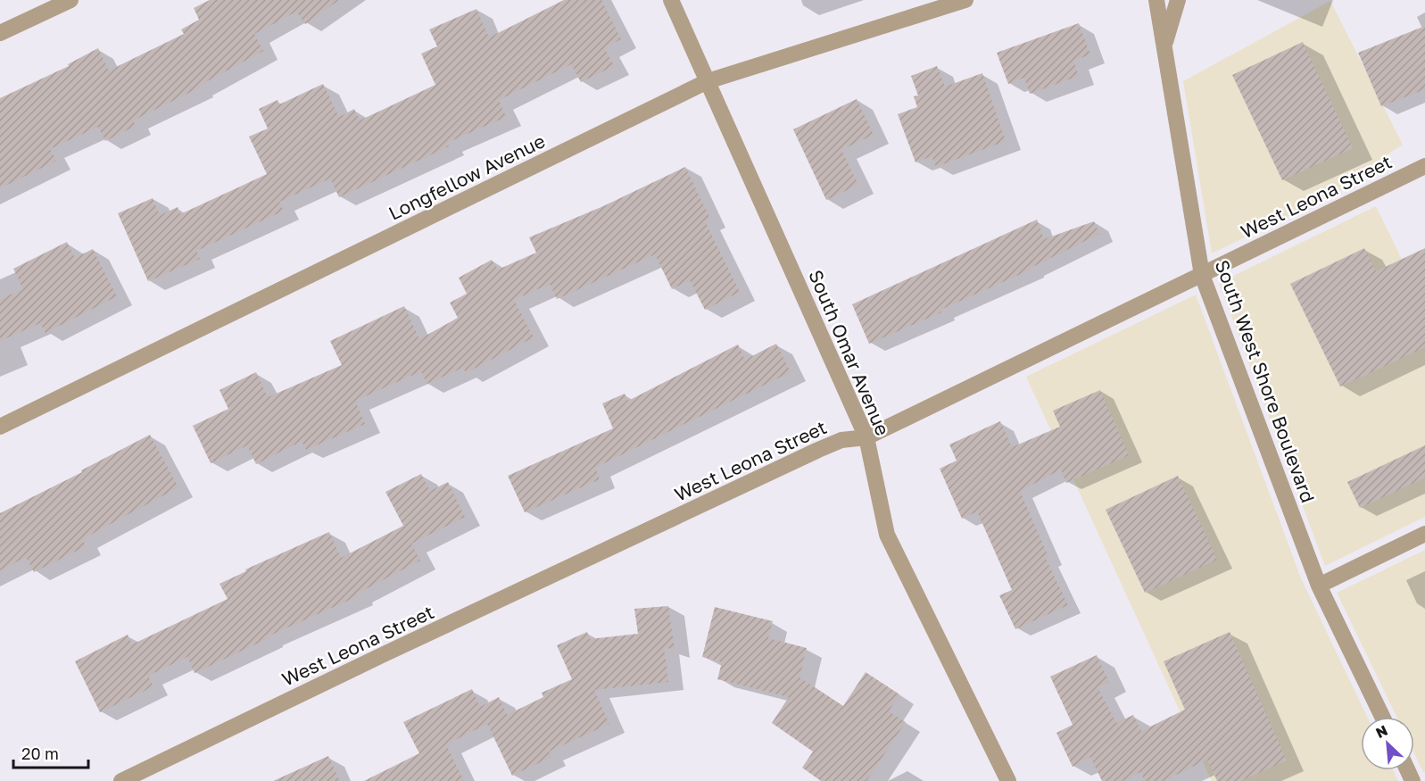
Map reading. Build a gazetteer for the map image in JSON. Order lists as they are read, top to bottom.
{
  "streets": {
    "street": [
      "Longfellow Avenue",
      "West Leona Street",
      "South Omar Avenue",
      "South West Shore Boulevard"
    ]
  },
  "crossings": [
    ["Longfellow Avenue", "South Omar Avenue"],
    ["West Leona Street", "South Omar Avenue"],
    ["West Leona Street", "South West Shore Boulevard"]
  ],
  "scale_bar": "20 m",
  "north": "top left"
}
